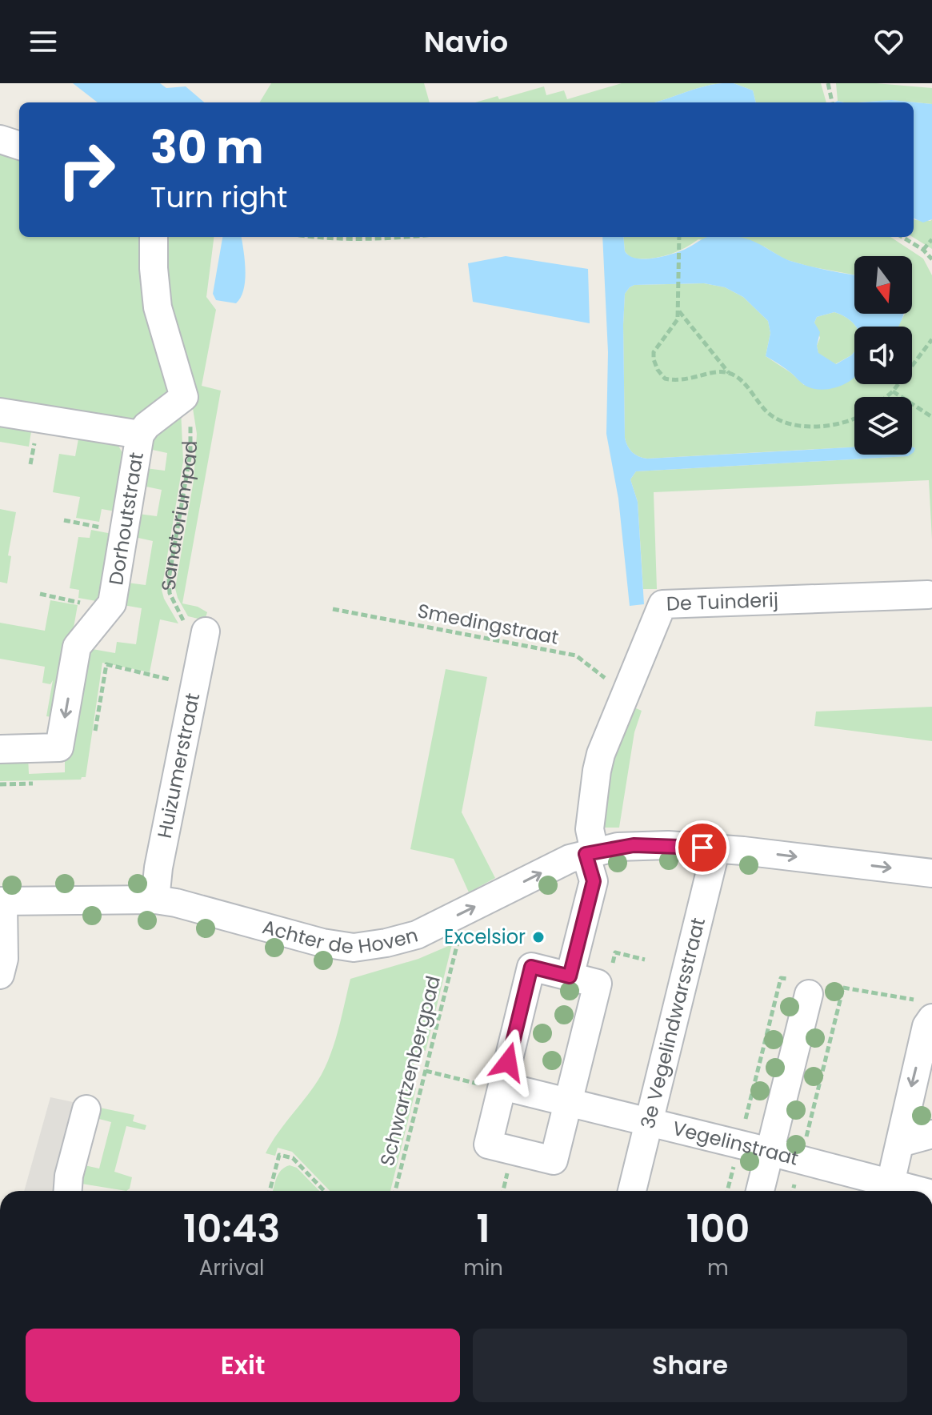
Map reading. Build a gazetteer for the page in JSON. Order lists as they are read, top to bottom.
{
  "streets": {
    "street": [
      "Dorhoutstraat",
      "De Tuinderij",
      "Huizumerstraat",
      "Achter de Hoven",
      "3e Vegelindwarsstraat",
      "Vegelinstraat"
    ],
    "path": ["Sanatoriumpad", "Smedingstraat", "Schwartzenbergpad"]
  },
  "crossings": [
    ["Sanatoriumpad", "Huizumerstraat"],
    ["De Tuinderij", "Smedingstraat"],
    ["De Tuinderij", "Achter de Hoven"],
    ["Huizumerstraat", "Achter de Hoven"],
    ["Achter de Hoven", "3e Vegelindwarsstraat"],
    ["Achter de Hoven", "Schwartzenbergpad"],
    ["3e Vegelindwarsstraat", "Vegelinstraat"]
  ],
  "one_way": ["Achter de Hoven"],
  "places": ["Excelsior"],
  "north": "bottom",
  "page": {
    "header": "Navio",
    "turn": ["30 m", "Turn right"],
    "eta": [
      "10:43",
      "Arrival",
      "1",
      "min",
      "100",
      "m"
    ],
    "buttons": ["Exit", "Share"]
  }
}
